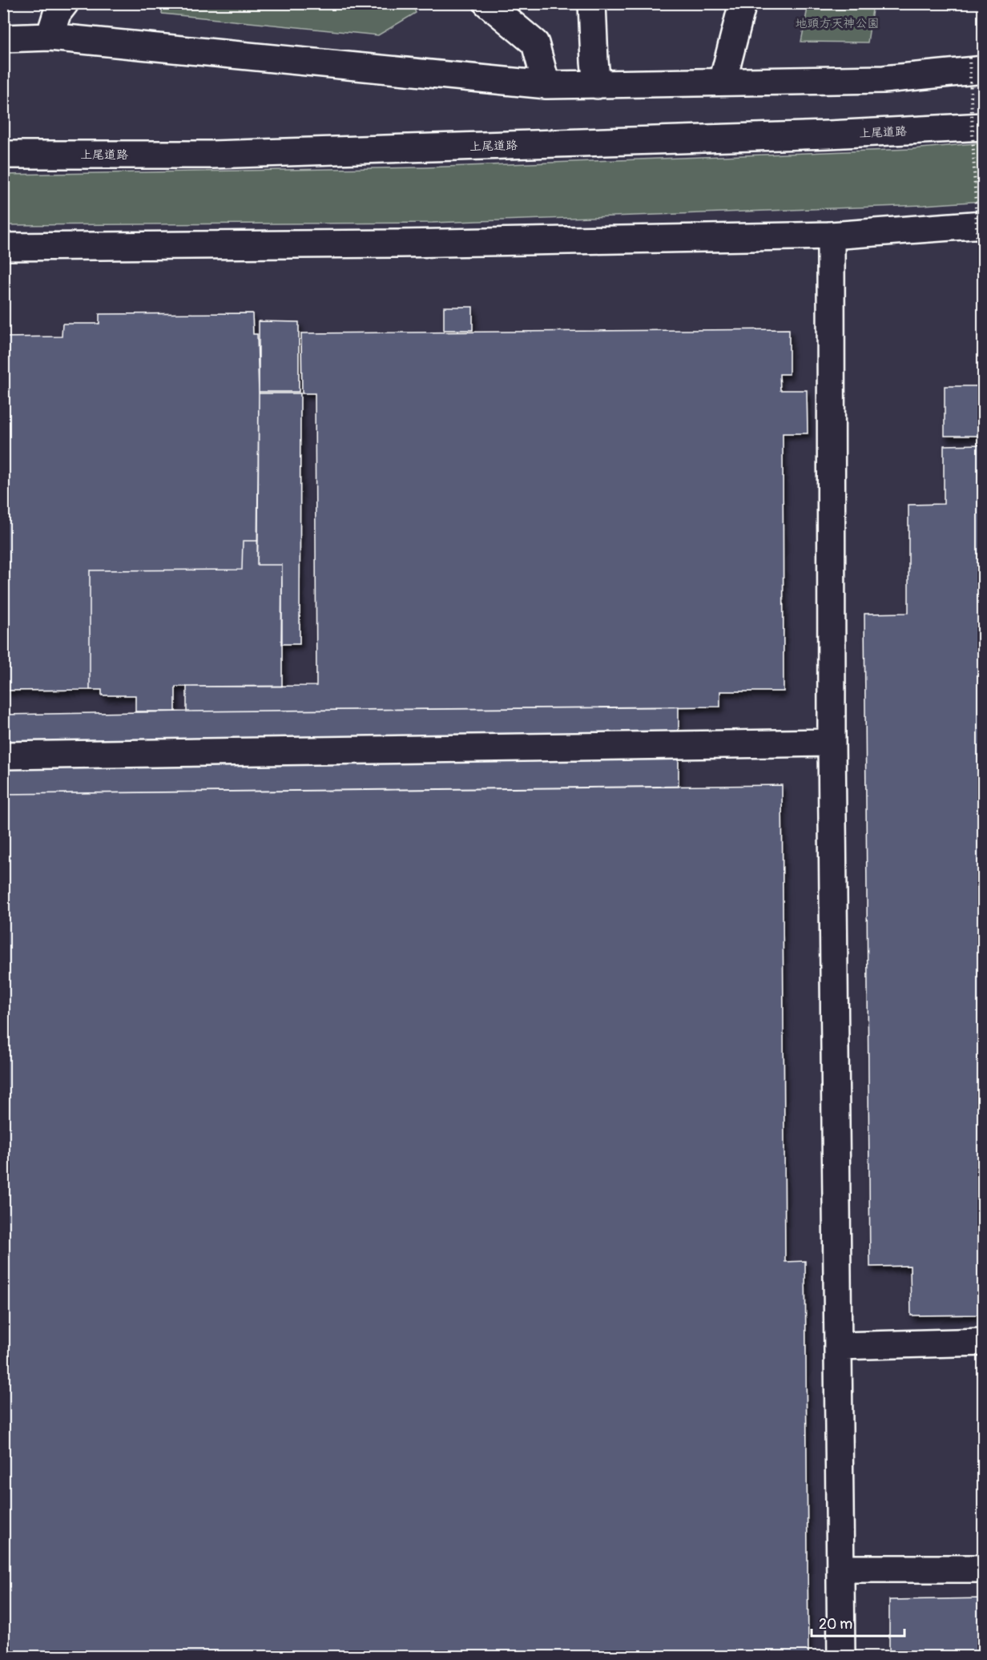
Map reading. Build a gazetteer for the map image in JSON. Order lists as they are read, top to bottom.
{
  "streets": {
    "main road": ["上尾道路"]
  },
  "parks": ["地頭方天神公園"],
  "scale_bar": "20 m"
}
